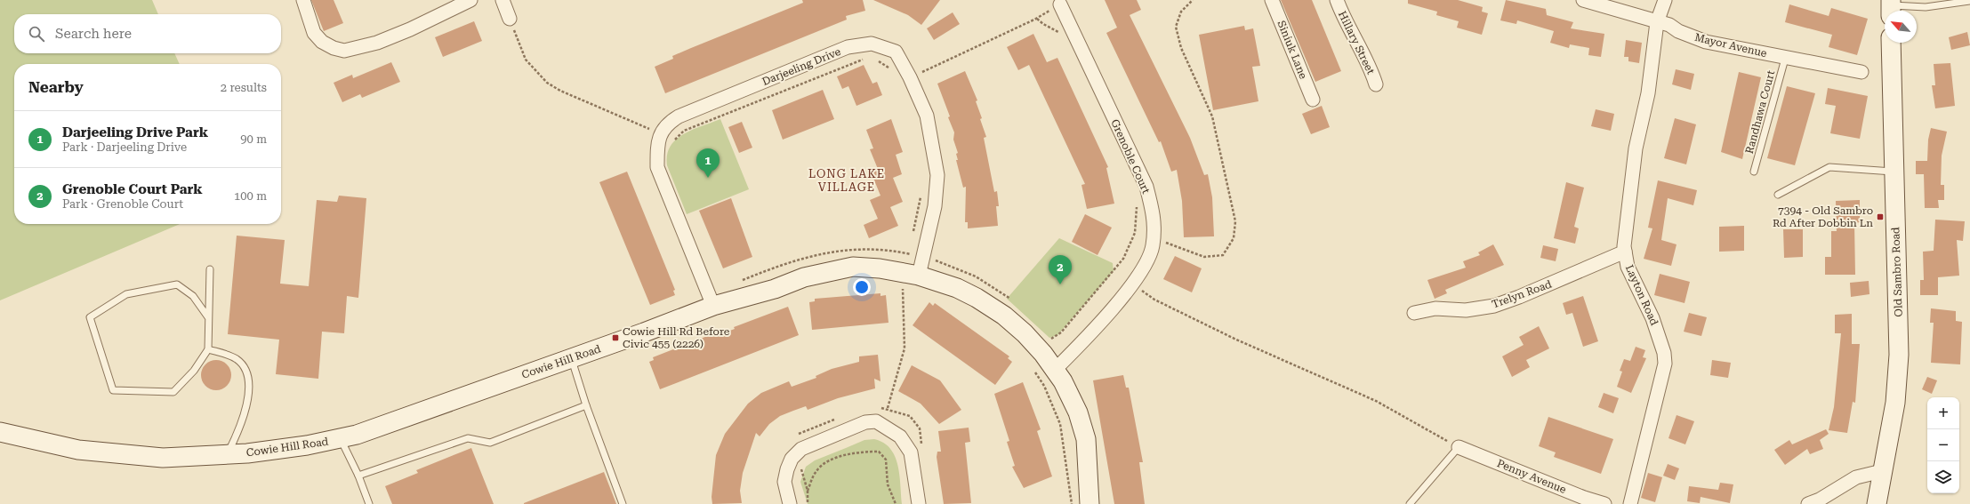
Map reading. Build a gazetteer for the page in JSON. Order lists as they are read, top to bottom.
{
  "streets": {
    "street": [
      "Hillary Street",
      "Mayor Avenue",
      "Siniuk Lane",
      "Darjeeling Drive",
      "Grenoble Court",
      "Old Sambro Road",
      "Trelyn Road",
      "Layton Road",
      "Cowie Hill Road",
      "Penny Avenue"
    ],
    "lane": ["Randhawa Court"]
  },
  "crossings": [
    ["Mayor Avenue", "Randhawa Court"],
    ["Mayor Avenue", "Layton Road"],
    ["Darjeeling Drive", "Cowie Hill Road"],
    ["Grenoble Court", "Cowie Hill Road"],
    ["Trelyn Road", "Layton Road"]
  ],
  "districts": ["LONG LAKE VILLAGE"],
  "places": {
    "transit": ["7394 - Old Sambro Rd After Dobbin Ln", "Cowie Hill Rd Before Civic 455 (2226)"]
  },
  "north": "top left",
  "page": {
    "search": "Search here",
    "heading": ["Nearby", "2 results"],
    "list": [
      {
        "mark": "1",
        "name": "Darjeeling Drive Park",
        "note": "Park · Darjeeling Drive",
        "value": "90 m"
      },
      {
        "mark": "2",
        "name": "Grenoble Court Park",
        "note": "Park · Grenoble Court",
        "value": "100 m"
      }
    ],
    "pins": ["1", "2"],
    "map_buttons": ["+", "−"]
  }
}
